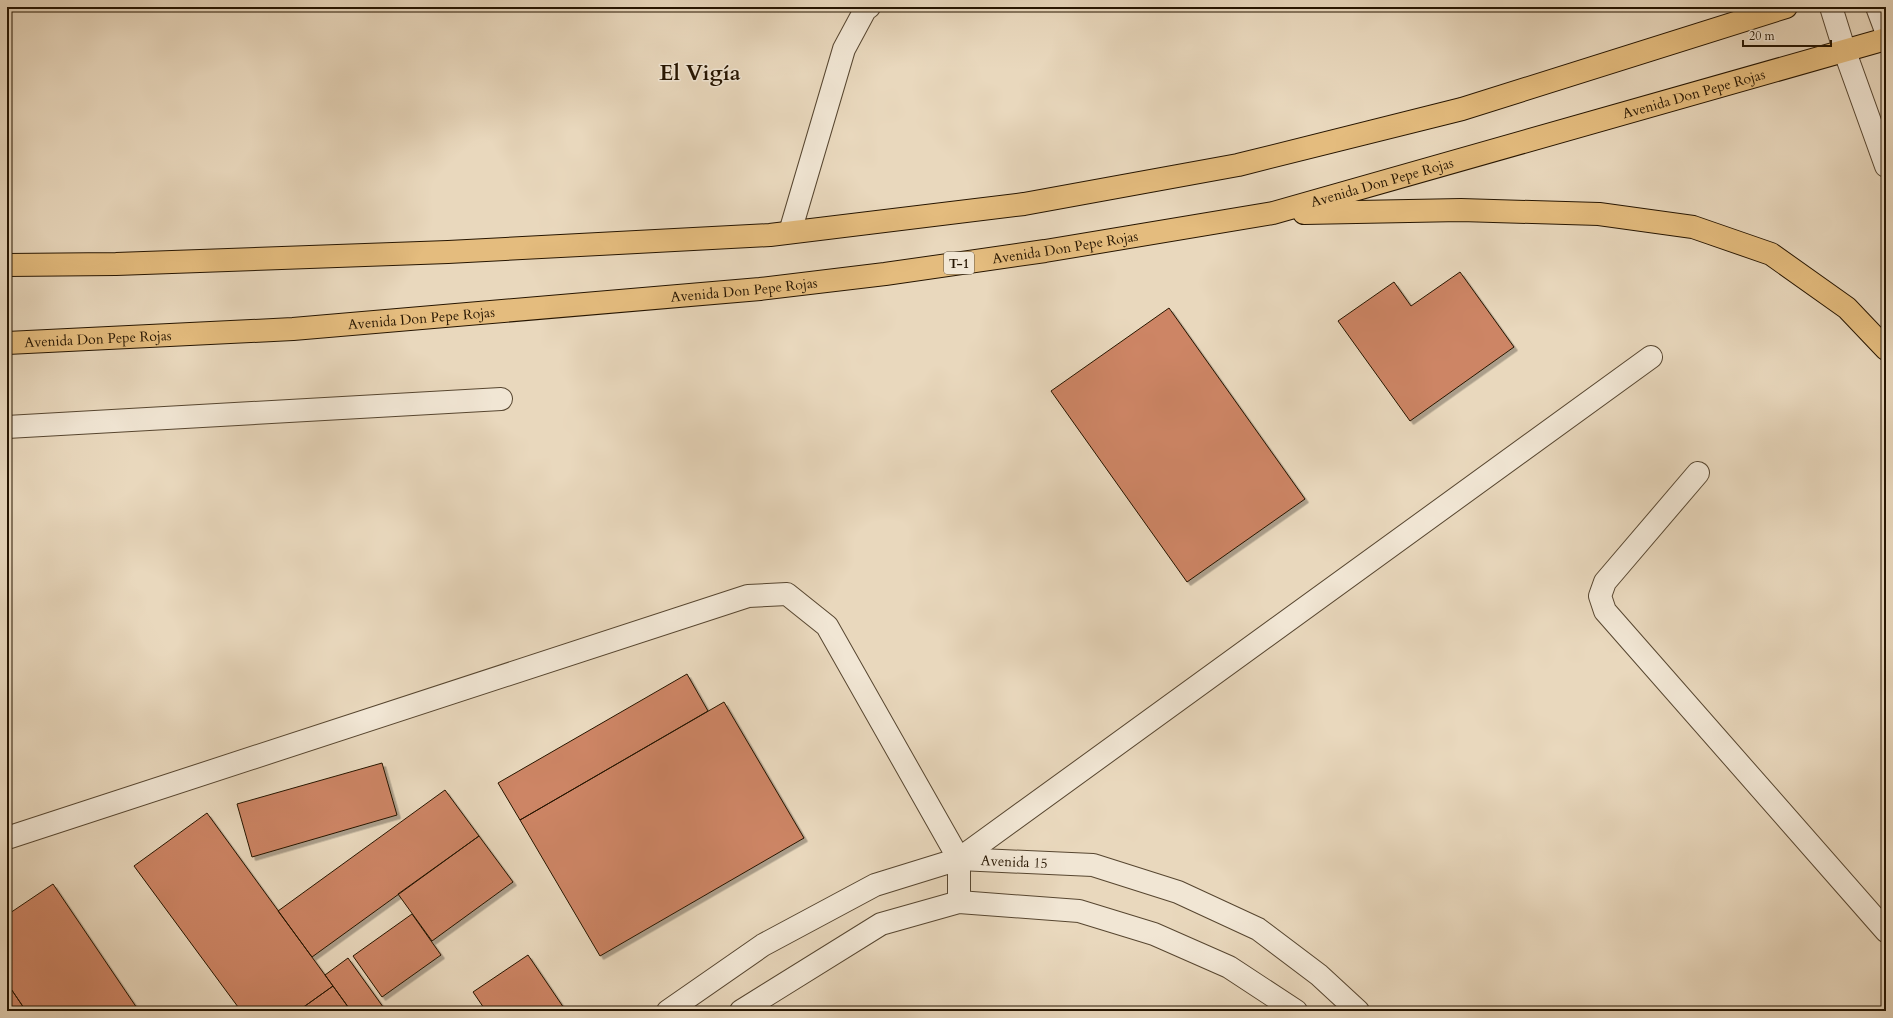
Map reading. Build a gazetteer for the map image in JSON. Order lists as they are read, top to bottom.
{
  "streets": {
    "highway": ["Avenida Don Pepe Rojas", "T-1"],
    "street": ["Avenida 15"]
  },
  "districts": ["El Vigía"],
  "scale_bar": "20 m"
}
